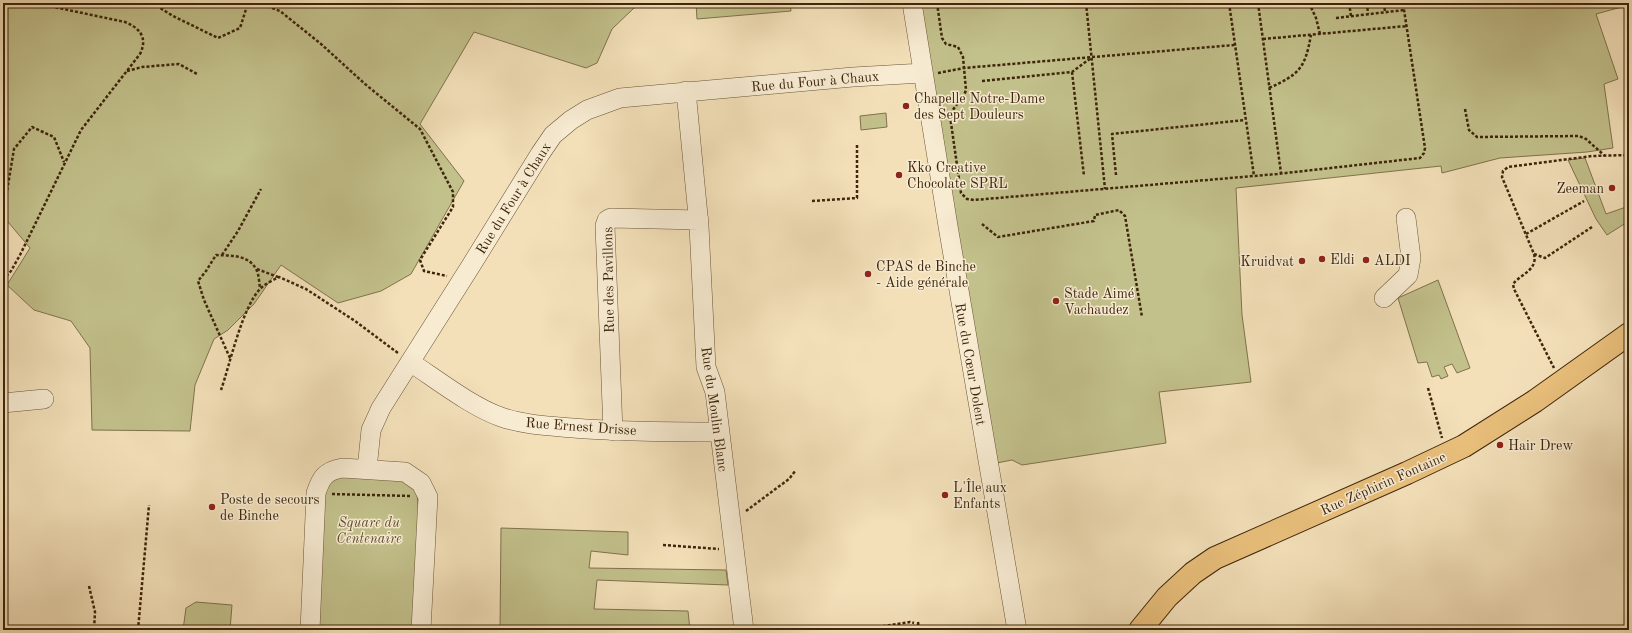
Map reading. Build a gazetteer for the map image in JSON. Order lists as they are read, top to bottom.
{
  "streets": {
    "main road": ["Rue Zéphirin Fontaine"],
    "street": [
      "Rue du Four à Chaux",
      "Rue des Pavillons",
      "Rue du Cœur Dolent",
      "Rue du Moulin Blanc",
      "Rue Ernest Drisse"
    ]
  },
  "crossings": [
    ["Rue du Four à Chaux", "Rue du Cœur Dolent"],
    ["Rue du Four à Chaux", "Rue du Moulin Blanc"],
    ["Rue du Four à Chaux", "Rue Ernest Drisse"],
    ["Rue des Pavillons", "Rue du Moulin Blanc"],
    ["Rue des Pavillons", "Rue Ernest Drisse"],
    ["Rue du Moulin Blanc", "Rue Ernest Drisse"]
  ],
  "parks": ["Square du Centenaire"],
  "places": [
    "Chapelle Notre-Dame des Sept Douleurs",
    "Kko Creative Chocolate SPRL",
    "Zeeman",
    "Eldi",
    "ALDI",
    "Kruidvat",
    "CPAS de Binche - Aide générale",
    "Stade Aimé Vachaudez",
    "Hair Drew",
    "L'Île aux Enfants",
    "Poste de secours de Binche"
  ]
}
